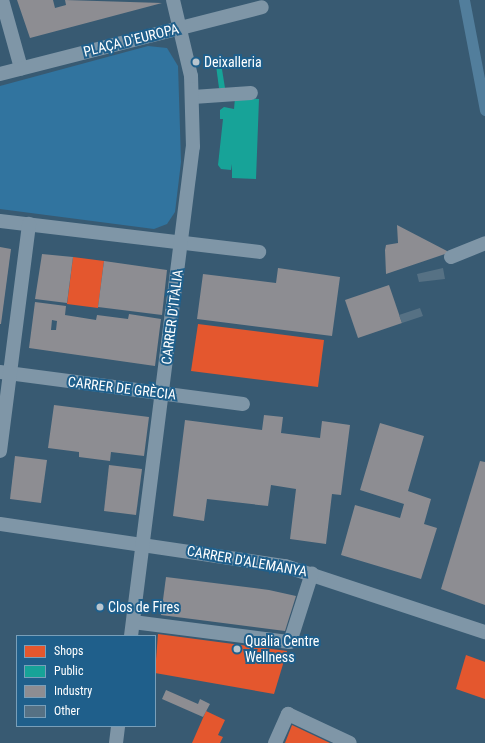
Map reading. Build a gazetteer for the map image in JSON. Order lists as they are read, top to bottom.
{
  "streets": {
    "street": [
      "PLAÇA D'EUROPA",
      "CARRER D'ITÀLIA",
      "CARRER DE GRÈCIA",
      "CARRER D'ALEMANYA"
    ]
  },
  "crossings": [
    ["PLAÇA D'EUROPA", "CARRER D'ITÀLIA"],
    ["CARRER D'ITÀLIA", "CARRER DE GRÈCIA"],
    ["CARRER D'ITÀLIA", "CARRER D'ALEMANYA"]
  ],
  "places": ["Deixalleria", "Clos de Fires", "Qualia Centre Wellness"],
  "legend": [
    "Shops",
    "Public",
    "Industry",
    "Other"
  ]
}
